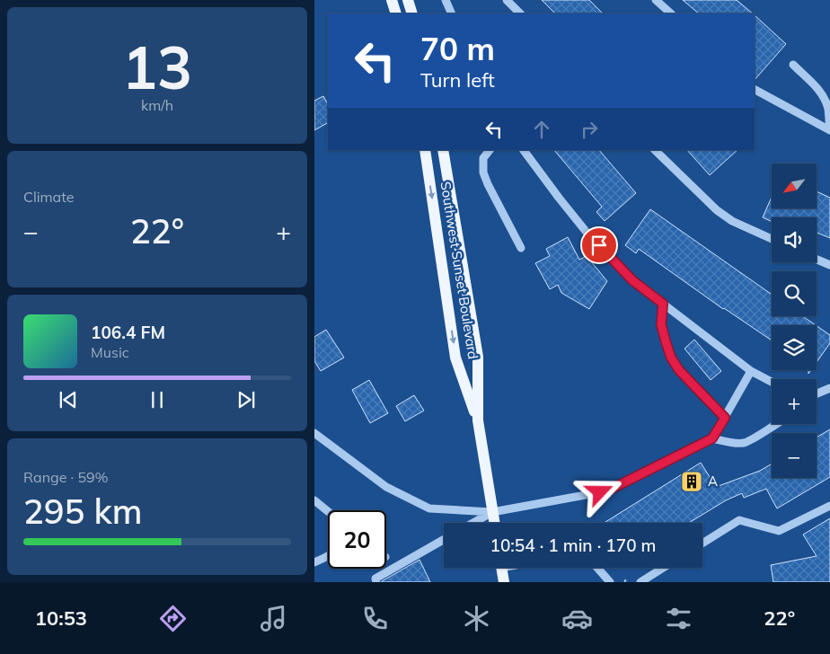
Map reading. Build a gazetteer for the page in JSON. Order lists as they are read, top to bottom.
{
  "streets": {
    "main road": ["Southwest Sunset Boulevard"]
  },
  "places": {
    "building": ["A"]
  },
  "north": "bottom left",
  "page": {
    "tile": [
      ["13", "km/h"],
      "Climate",
      ["Range · 59%", "295 km"]
    ],
    "turn": ["70 m", "Turn left"],
    "map_buttons": ["+", "−"],
    "heat": ["−", "22°", "+"],
    "song": ["106.4 FM", "Music"],
    "limit": "20",
    "trip": "10:54 · 1 min · 170 m",
    "tabs": ["10:53", "22°"]
  }
}
